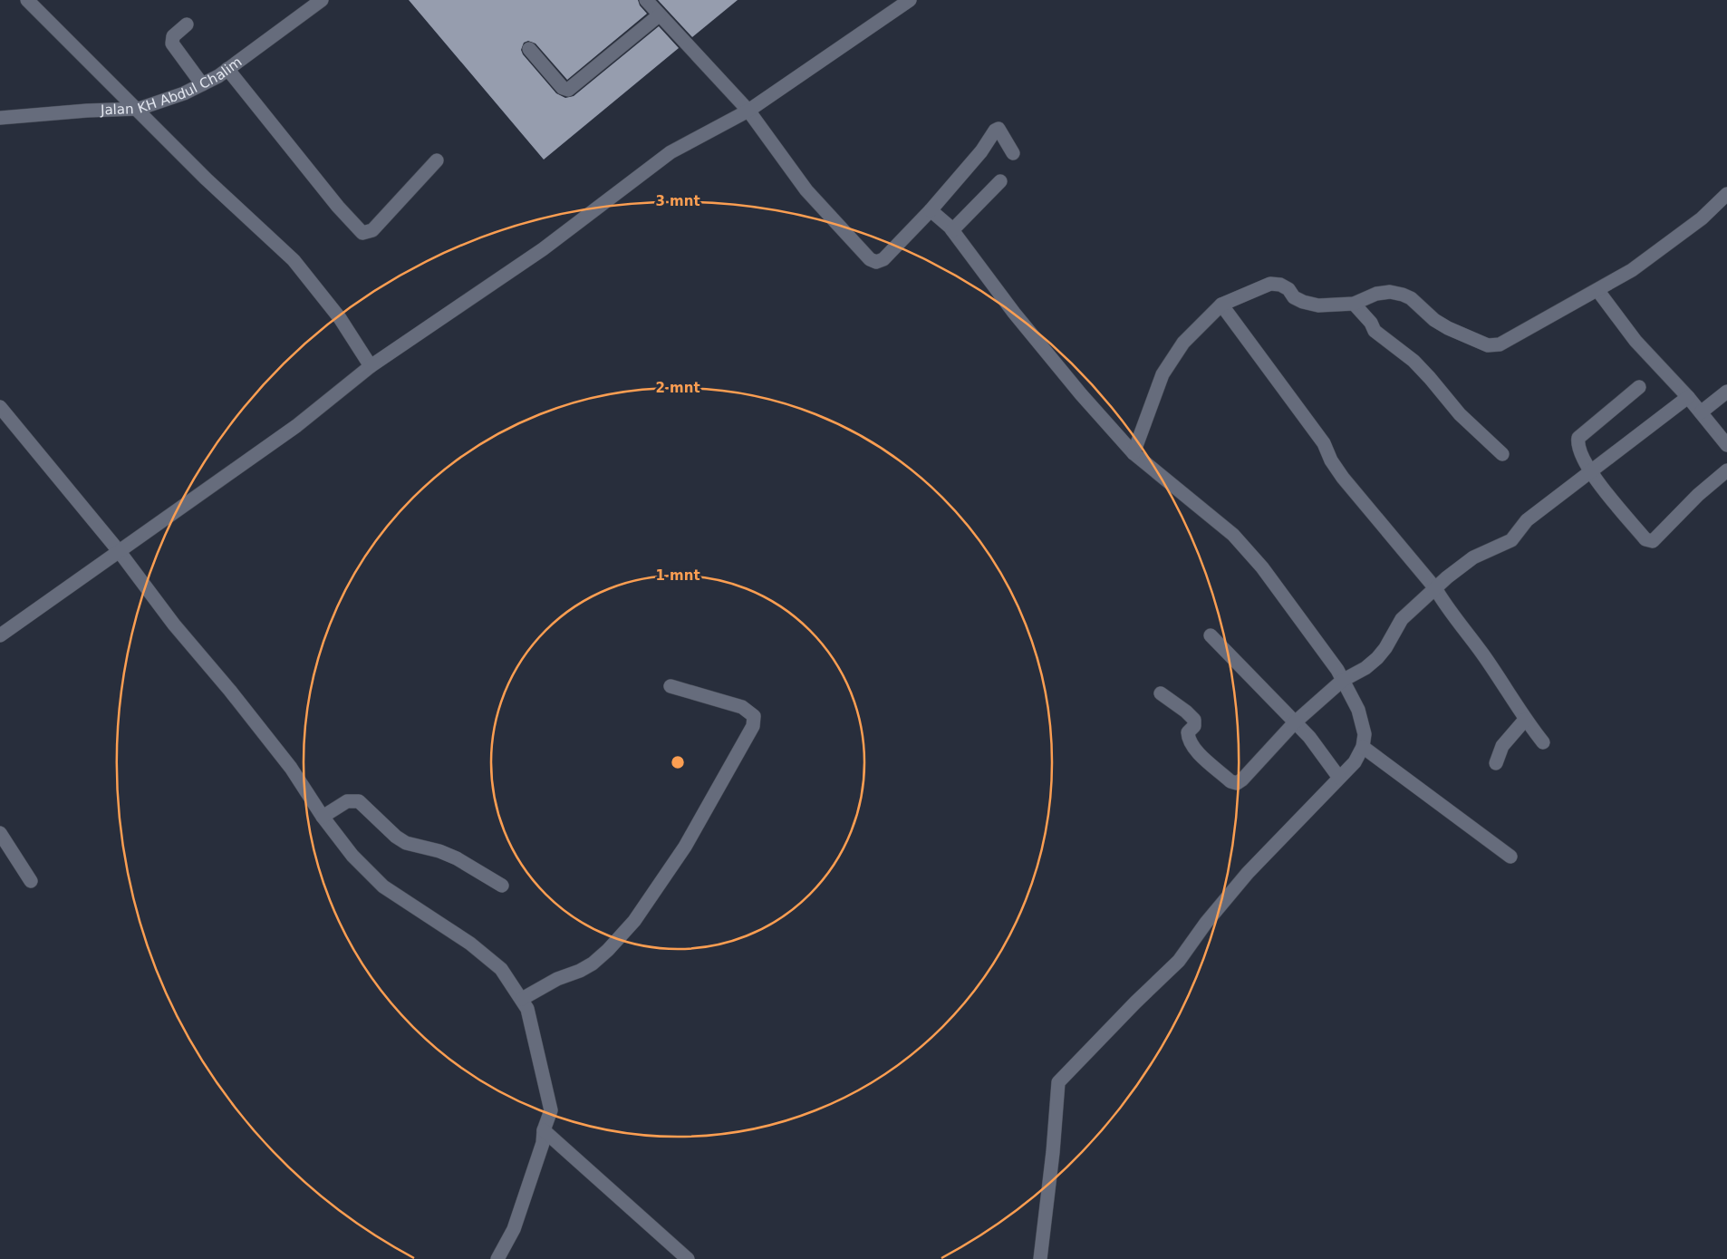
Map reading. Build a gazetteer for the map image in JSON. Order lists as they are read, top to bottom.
{
  "streets": {
    "street": ["Jalan KH Abdul Chalim"]
  },
  "rings": ["3 mnt", "2 mnt", "1 mnt"]
}
